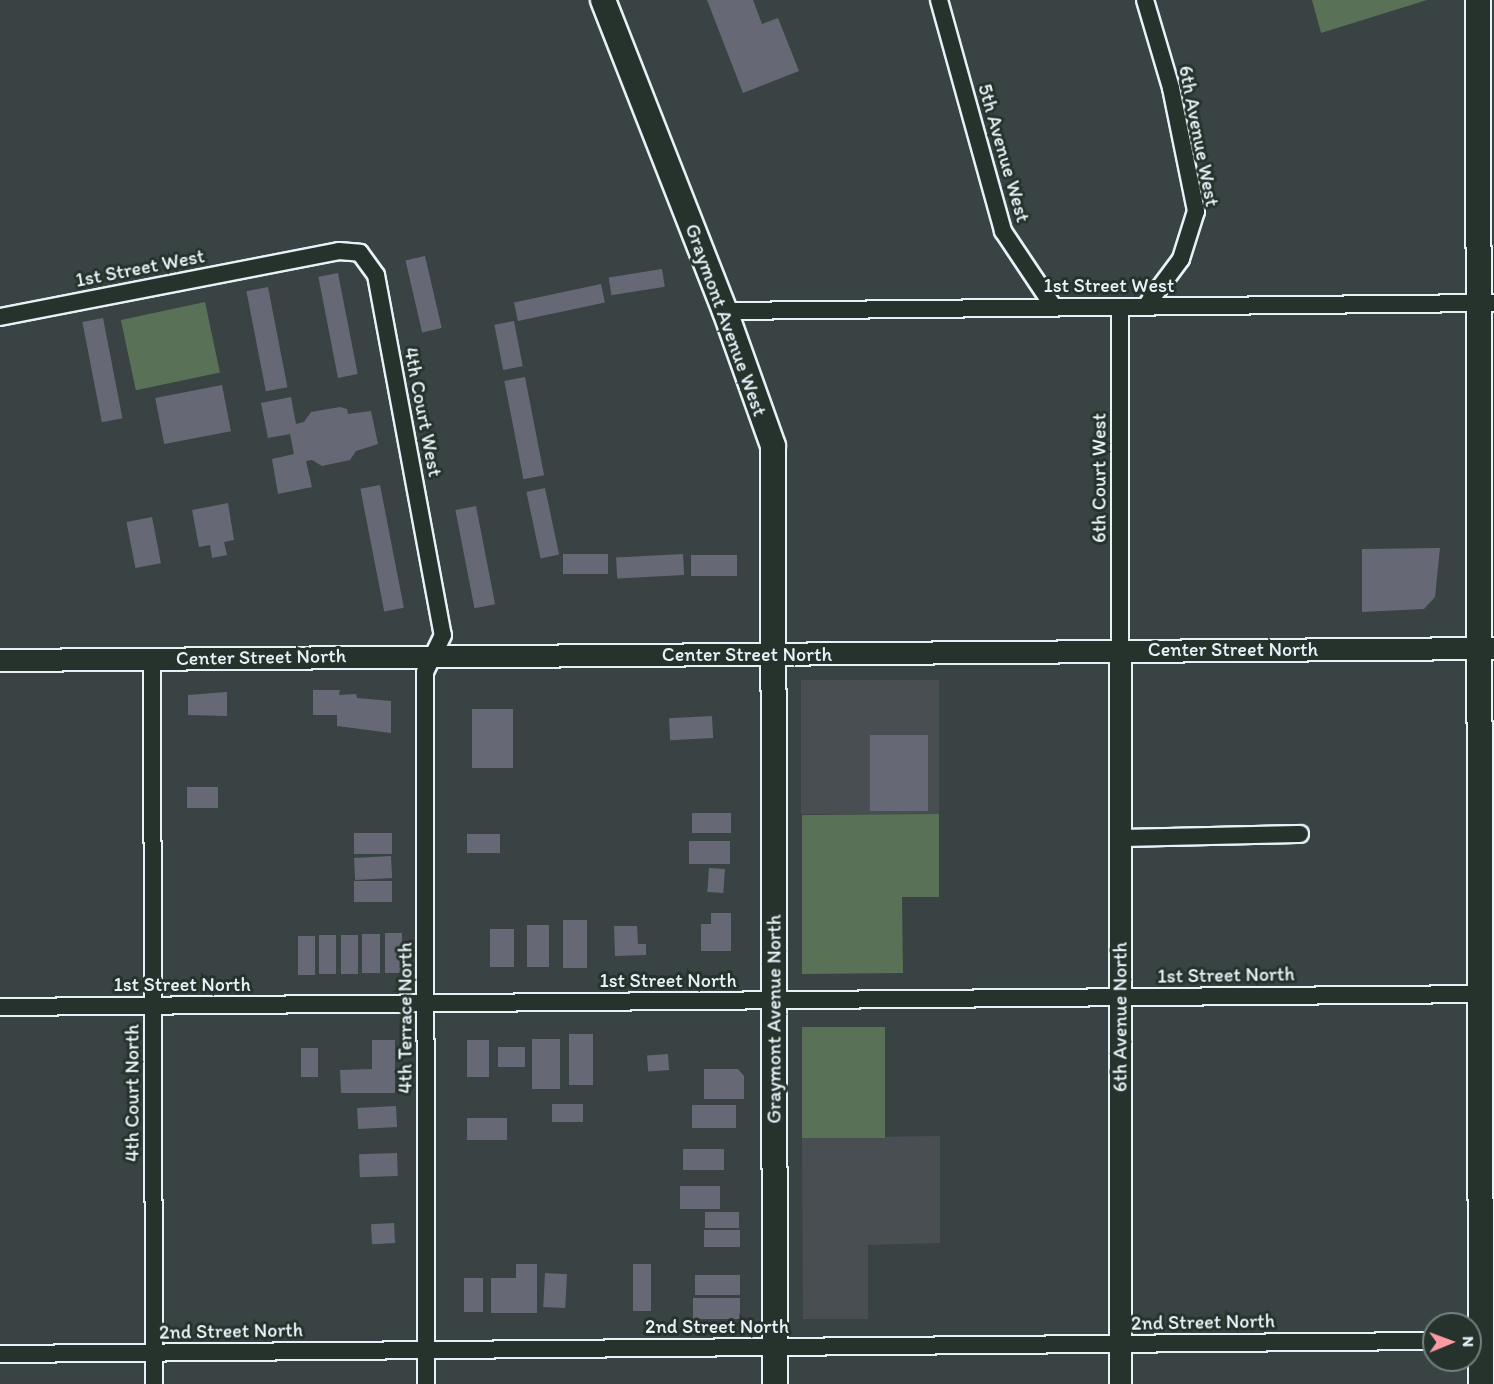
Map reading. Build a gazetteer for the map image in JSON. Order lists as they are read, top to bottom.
{
  "streets": {
    "main road": ["Graymont Avenue West", "Graymont Avenue North"],
    "street": [
      "6th Avenue West",
      "5th Avenue West",
      "1st Street West",
      "4th Court West",
      "6th Court West",
      "Center Street North",
      "1st Street North",
      "6th Avenue North",
      "4th Terrace North",
      "4th Court North",
      "2nd Street North"
    ]
  },
  "crossings": [
    ["6th Avenue West", "1st Street West"],
    ["5th Avenue West", "1st Street West"],
    ["1st Street West", "Graymont Avenue West"],
    ["1st Street West", "4th Court West"],
    ["1st Street West", "6th Court West"],
    ["Graymont Avenue West", "Center Street North"],
    ["Graymont Avenue West", "Graymont Avenue North"],
    ["4th Court West", "Center Street North"],
    ["4th Court West", "4th Terrace North"],
    ["6th Court West", "Center Street North"],
    ["6th Court West", "6th Avenue North"],
    ["Center Street North", "6th Avenue North"],
    ["Center Street North", "4th Terrace North"],
    ["Center Street North", "Graymont Avenue North"],
    ["Center Street North", "4th Court North"],
    ["1st Street North", "6th Avenue North"],
    ["1st Street North", "4th Terrace North"],
    ["1st Street North", "Graymont Avenue North"],
    ["1st Street North", "4th Court North"],
    ["6th Avenue North", "2nd Street North"],
    ["4th Terrace North", "2nd Street North"],
    ["Graymont Avenue North", "2nd Street North"],
    ["4th Court North", "2nd Street North"]
  ],
  "north": "right"
}
